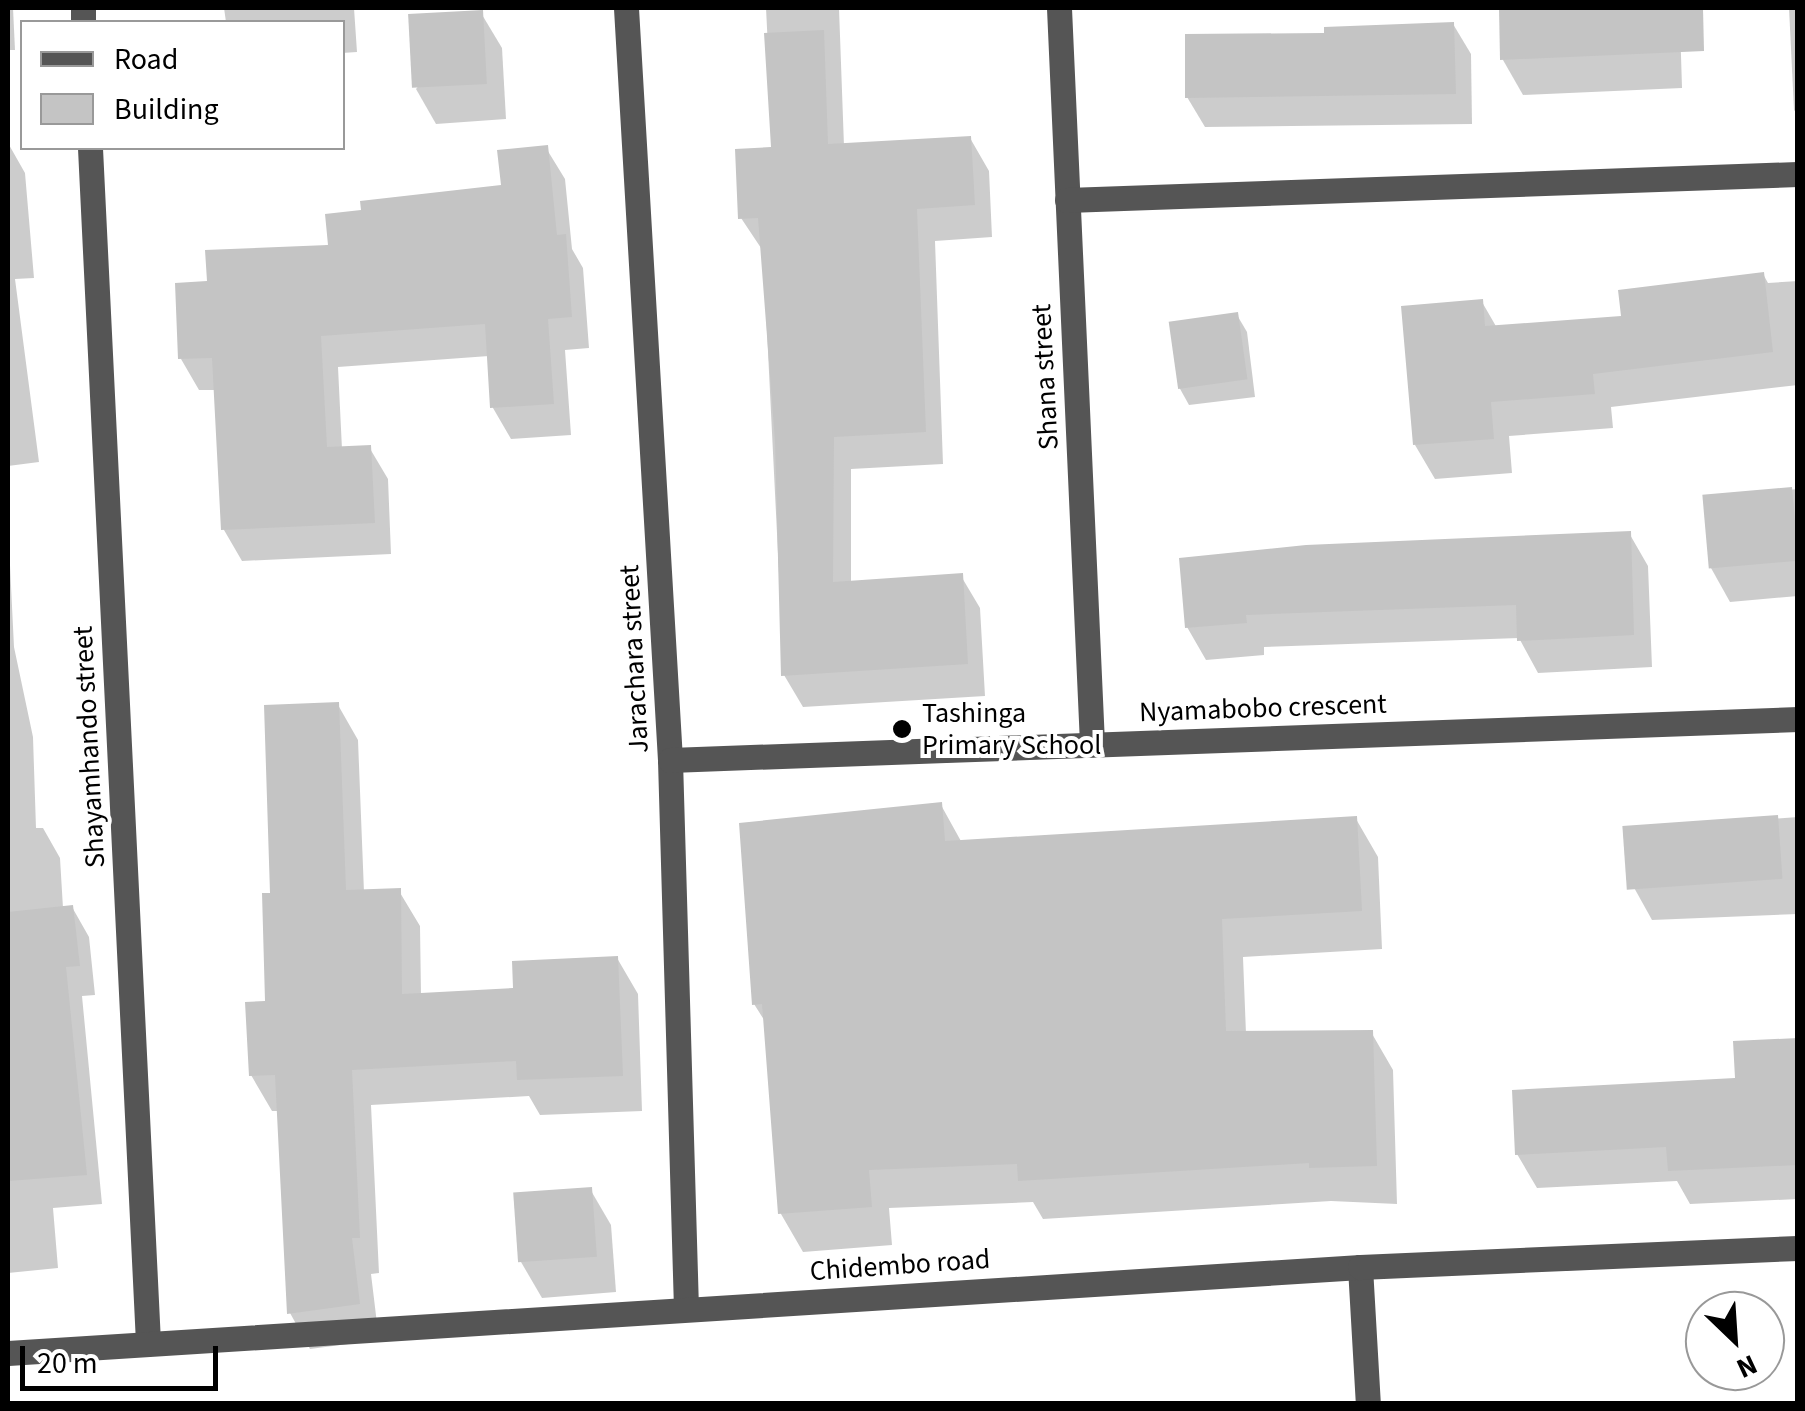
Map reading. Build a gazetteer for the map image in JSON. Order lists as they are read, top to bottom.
{
  "streets": {
    "street": [
      "Shana street",
      "Jarachara street",
      "Nyamabobo crescent",
      "Shayamhando street",
      "Chidembo road"
    ]
  },
  "crossings": [
    ["Shana street", "Nyamabobo crescent"],
    ["Jarachara street", "Nyamabobo crescent"],
    ["Jarachara street", "Chidembo road"],
    ["Shayamhando street", "Chidembo road"]
  ],
  "places": ["Tashinga Primary School"],
  "legend": ["Road", "Building"],
  "scale_bar": "20 m",
  "north": "bottom right"
}
